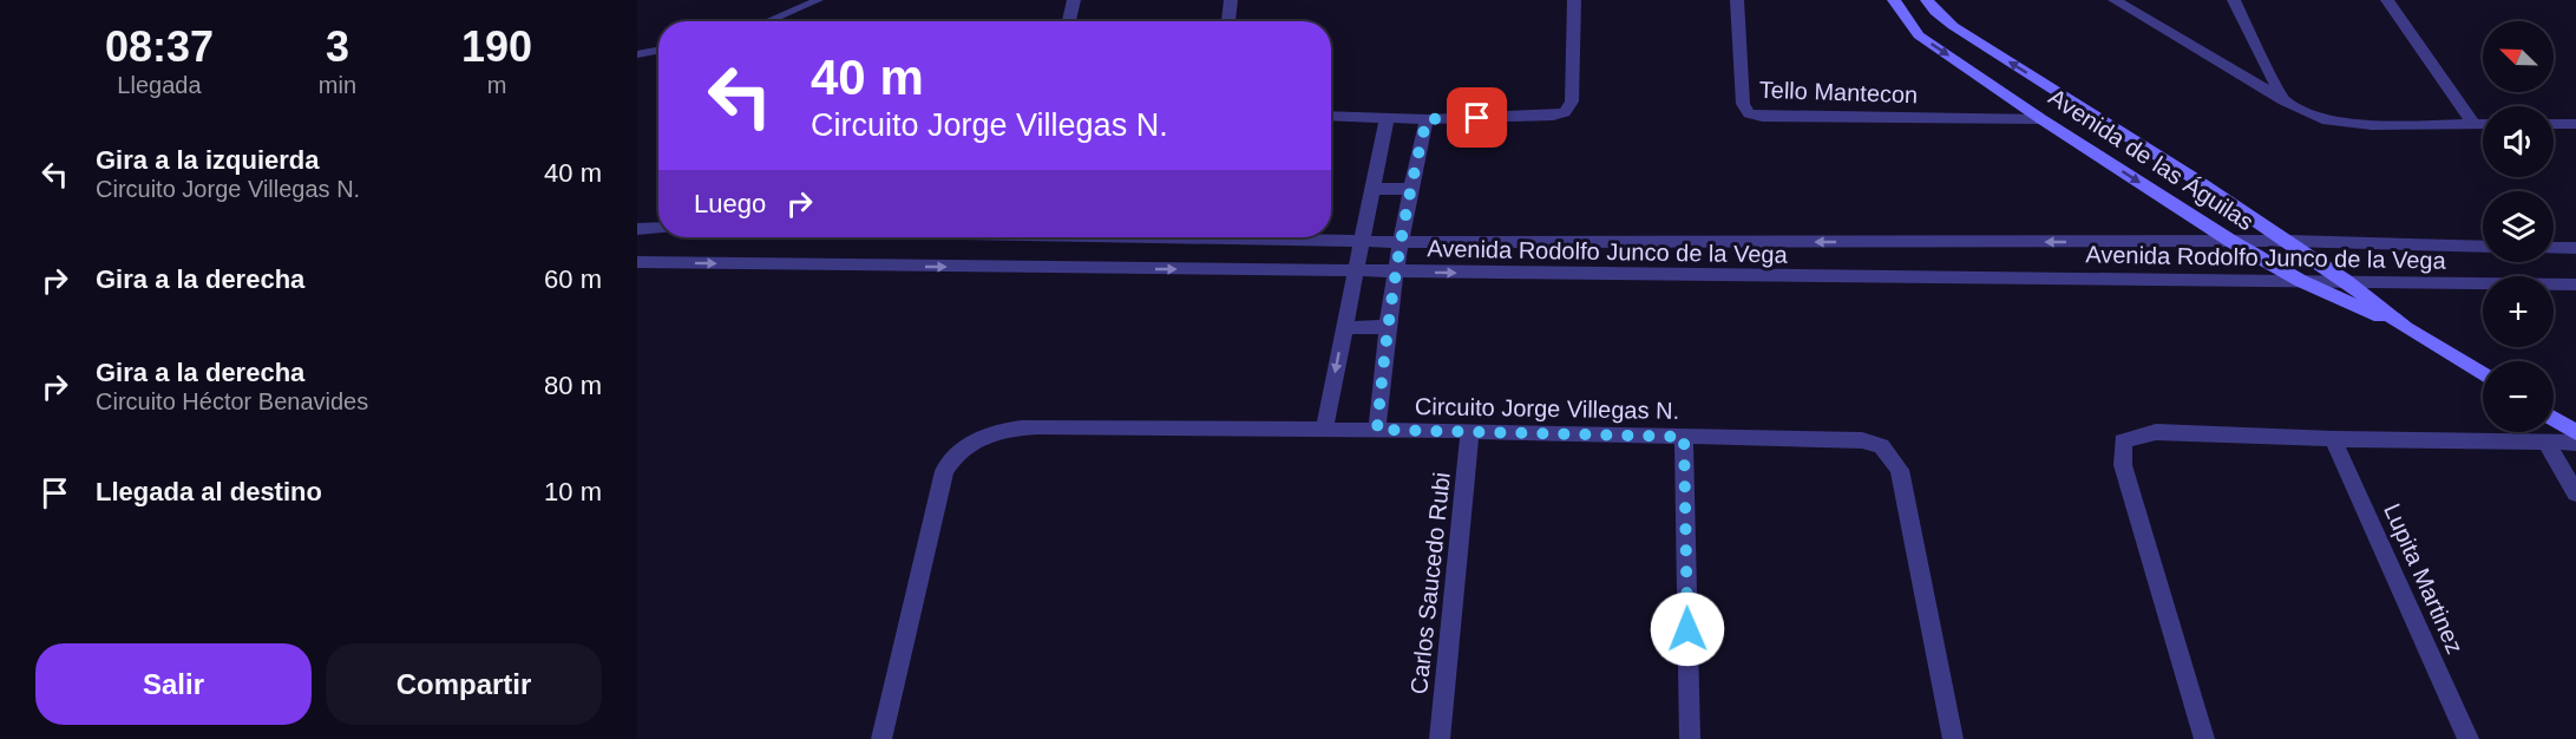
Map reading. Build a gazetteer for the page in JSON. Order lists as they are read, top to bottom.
{
  "streets": {
    "street": [
      "Tello Mantecon",
      "Avenida de las Águilas",
      "Avenida Rodolfo Junco de la Vega",
      "Circuito Jorge Villegas N.",
      "Lupita Martinez",
      "Carlos Saucedo Rubi"
    ]
  },
  "crossings": [
    ["Tello Mantecon", "Avenida de las Águilas"],
    ["Avenida de las Águilas", "Avenida Rodolfo Junco de la Vega"],
    ["Circuito Jorge Villegas N.", "Carlos Saucedo Rubi"]
  ],
  "north": "top left",
  "page": {
    "eta": [
      "08:37",
      "Llegada",
      "3",
      "min",
      "190",
      "m"
    ],
    "map_buttons": ["+", "−"],
    "turn": ["40 m", "Circuito Jorge Villegas N."],
    "list": [
      {
        "name": "Gira a la izquierda",
        "note": "Circuito Jorge Villegas N.",
        "value": "40 m"
      },
      {
        "name": "Gira a la derecha",
        "value": "60 m"
      },
      {
        "name": "Gira a la derecha",
        "note": "Circuito Héctor Benavides",
        "value": "80 m"
      },
      {
        "name": "Llegada al destino",
        "value": "10 m"
      }
    ],
    "then": "Luego",
    "buttons": ["Salir", "Compartir"]
  }
}
